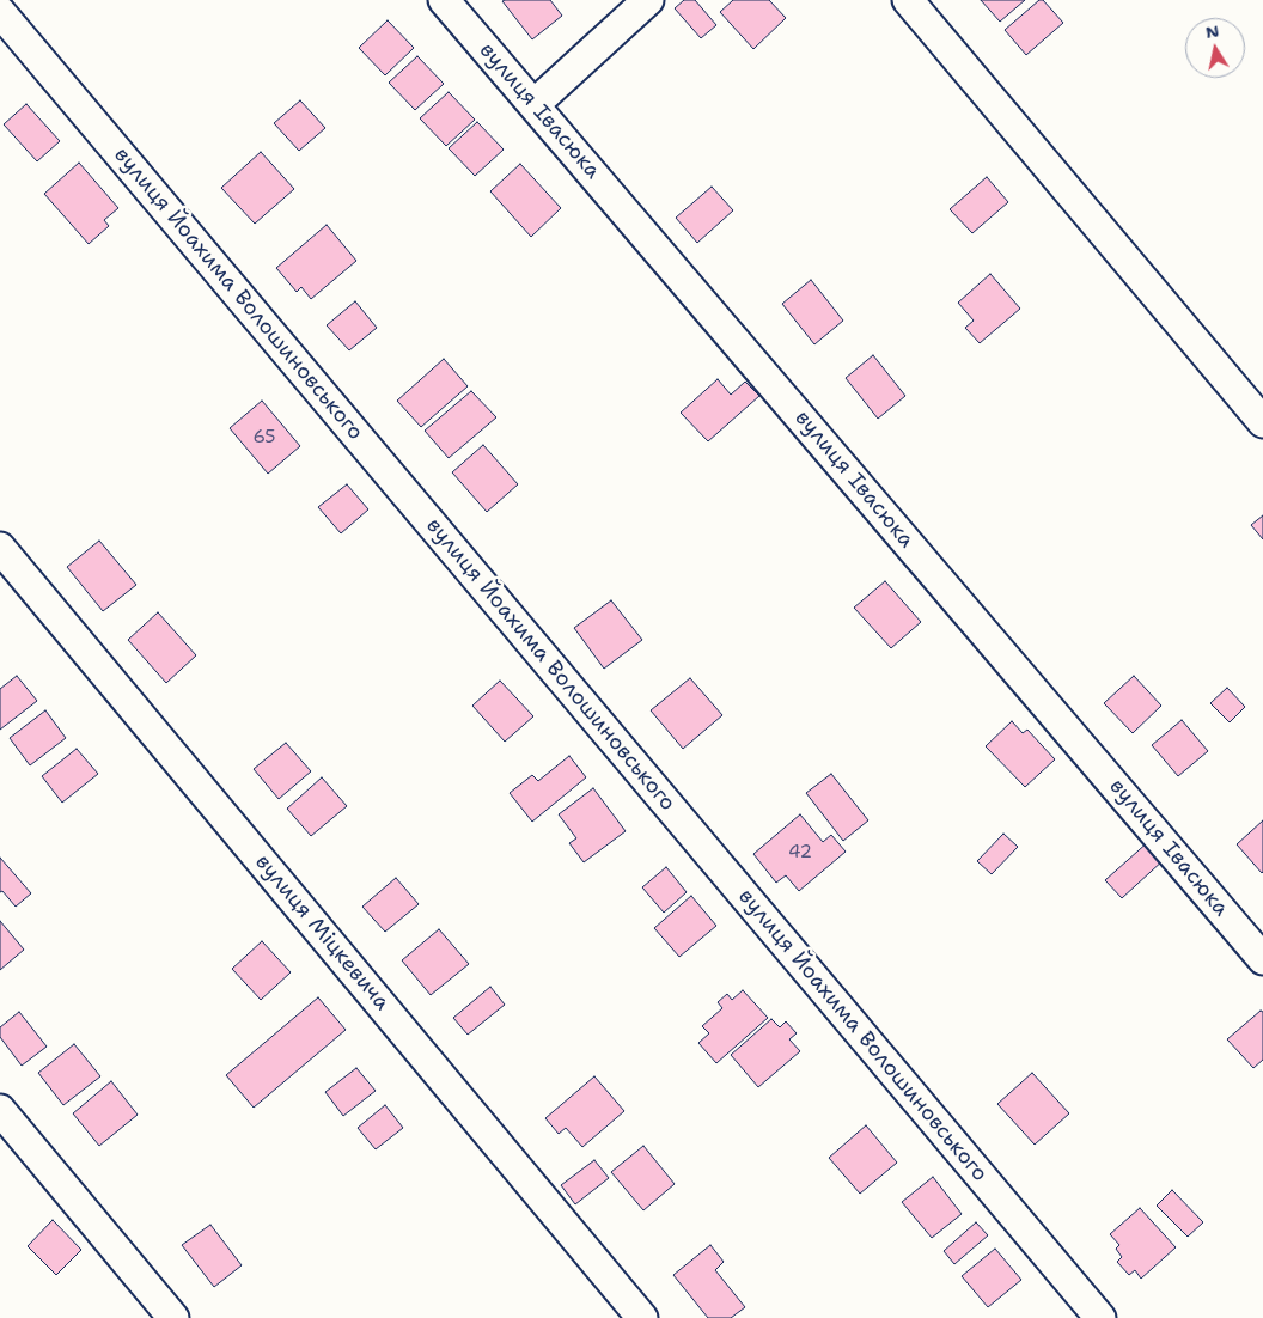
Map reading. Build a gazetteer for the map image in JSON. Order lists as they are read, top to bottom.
{
  "streets": {
    "street": ["вулиця Івасюка", "вулиця Йоахима Волошиновського", "вулиця Міцкевича"]
  },
  "house_numbers": ["65", "42"],
  "north": "top"
}
